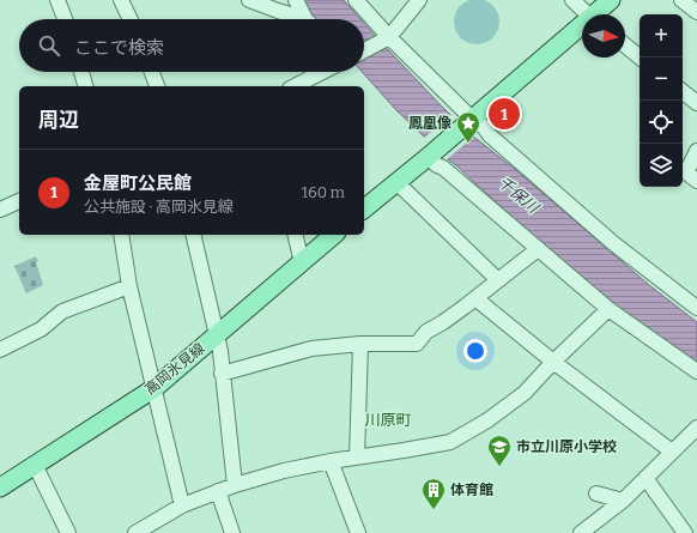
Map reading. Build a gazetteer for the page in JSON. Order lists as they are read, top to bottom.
{
  "streets": {
    "main road": ["高岡氷見線"]
  },
  "districts": ["川原町"],
  "water": ["千保川"],
  "places": {
    "place": ["鳳凰像"],
    "school or university": ["市立川原小学校"],
    "building": ["体育館"]
  },
  "north": "right",
  "page": {
    "map_buttons": ["+", "−"],
    "search": "ここで検索",
    "heading": "周辺",
    "pins": "1",
    "list": [
      {
        "mark": "1",
        "name": "金屋町公民館",
        "note": "公共施設 · 高岡氷見線",
        "value": "160 m"
      }
    ]
  }
}
